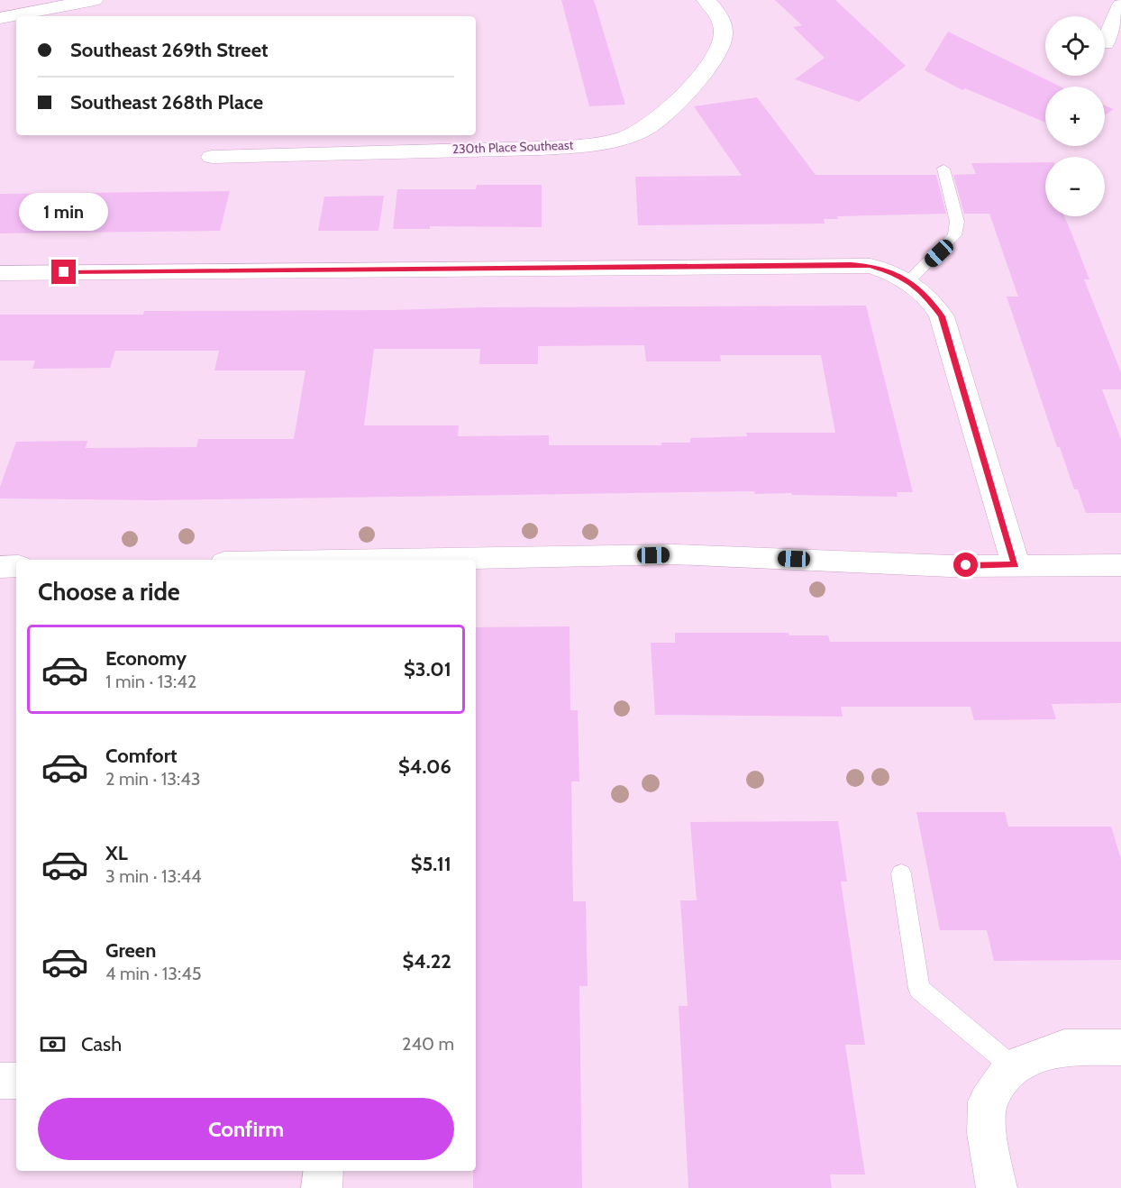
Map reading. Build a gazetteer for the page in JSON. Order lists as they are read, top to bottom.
{
  "streets": {
    "street": ["230th Place Southeast"]
  },
  "page": {
    "map_buttons": ["+", "−"],
    "banner": ["Southeast 269th Street", "Southeast 268th Place"],
    "bubble": "1 min",
    "heading": "Choose a ride",
    "list": [
      {
        "name": "Economy",
        "note": "1 min · 13:42",
        "value": "$3.01"
      },
      {
        "name": "Comfort",
        "note": "2 min · 13:43",
        "value": "$4.06"
      },
      {
        "name": "XL",
        "note": "3 min · 13:44",
        "value": "$5.11"
      },
      {
        "name": "Green",
        "note": "4 min · 13:45",
        "value": "$4.22"
      }
    ],
    "pay": ["Cash", "240 m"],
    "buttons": "Confirm"
  }
}
